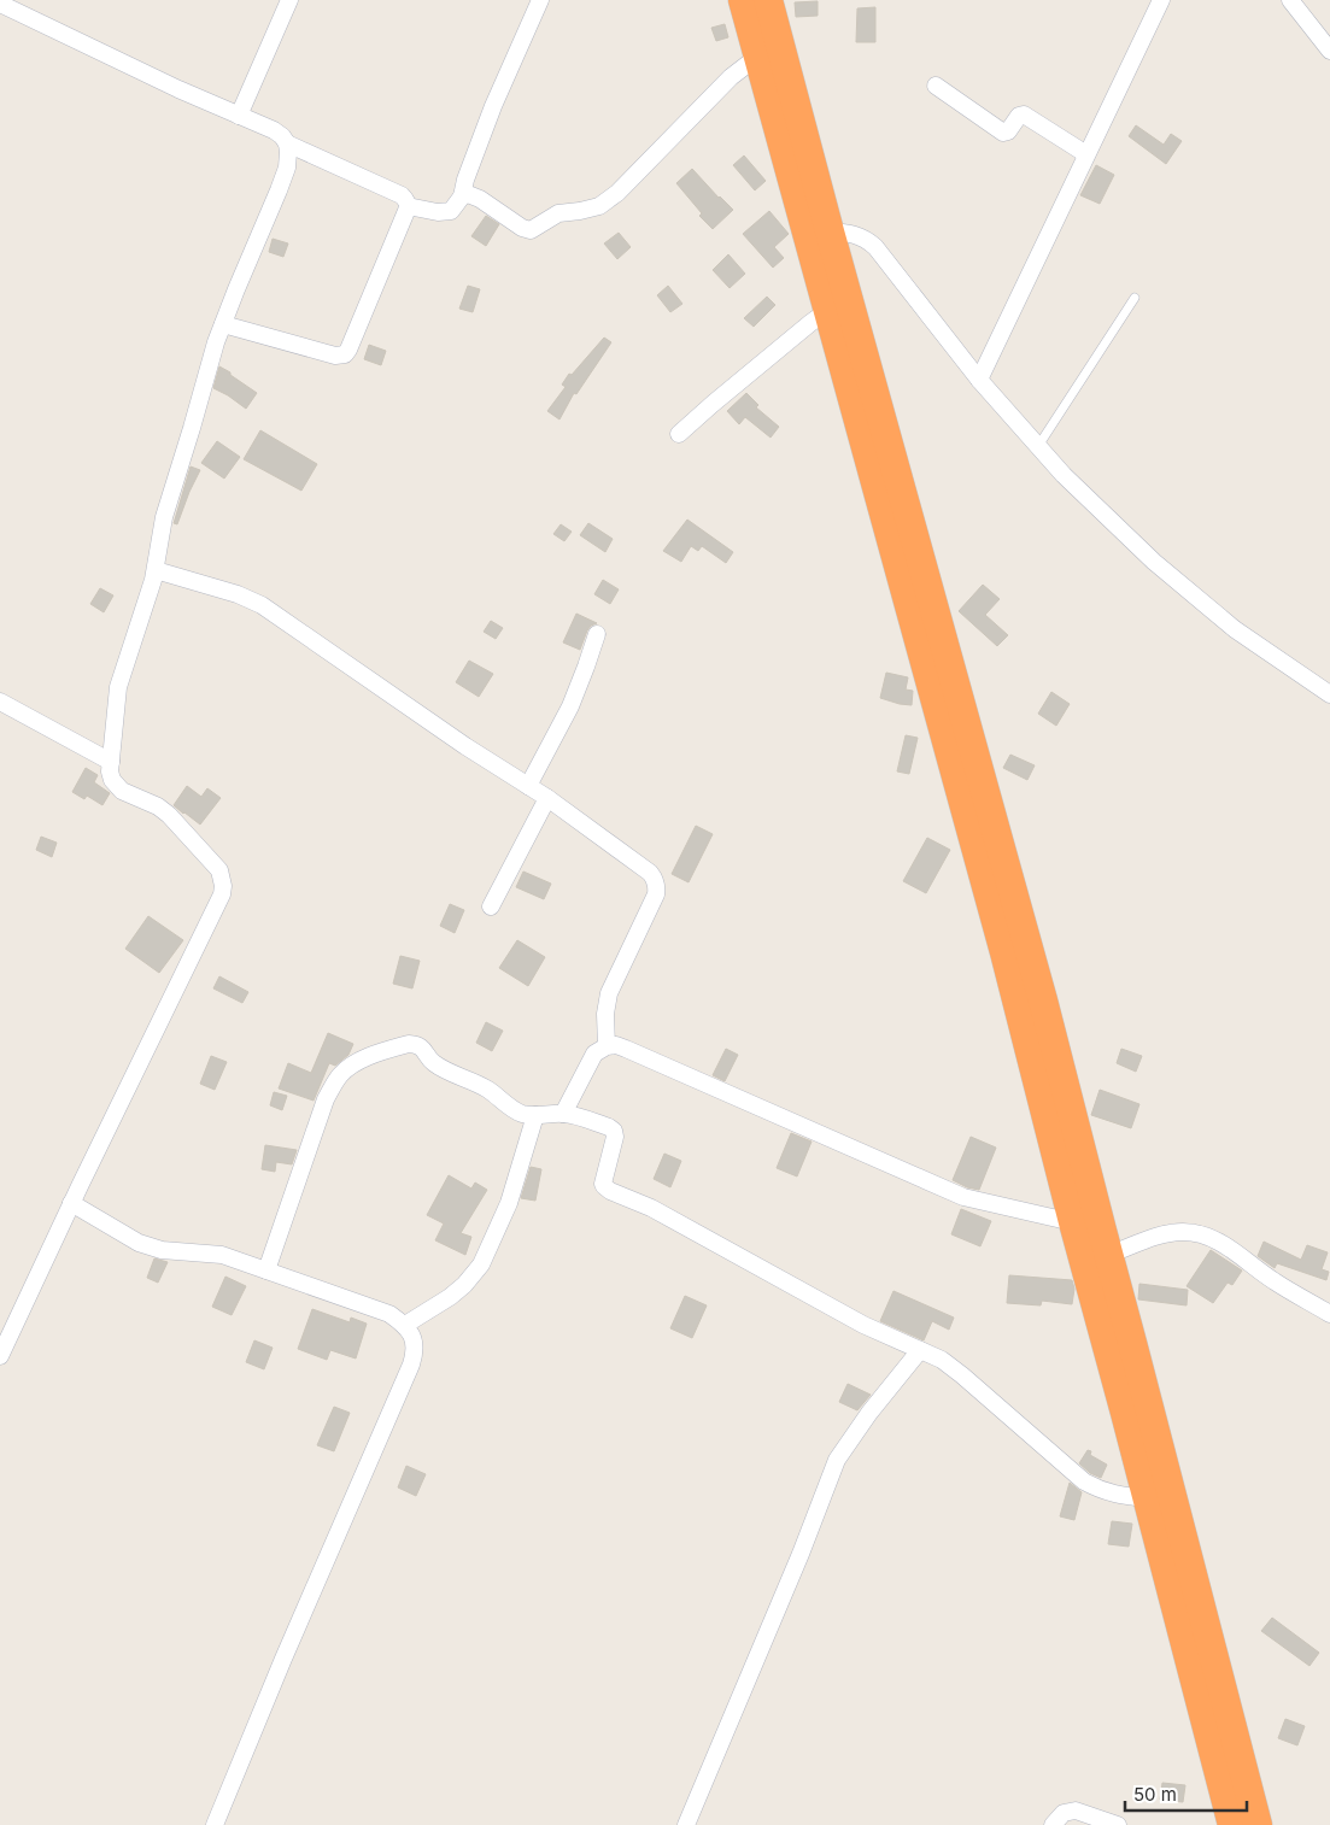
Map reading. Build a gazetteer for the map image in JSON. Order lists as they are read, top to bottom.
{
  "scale_bar": "50 m"
}
